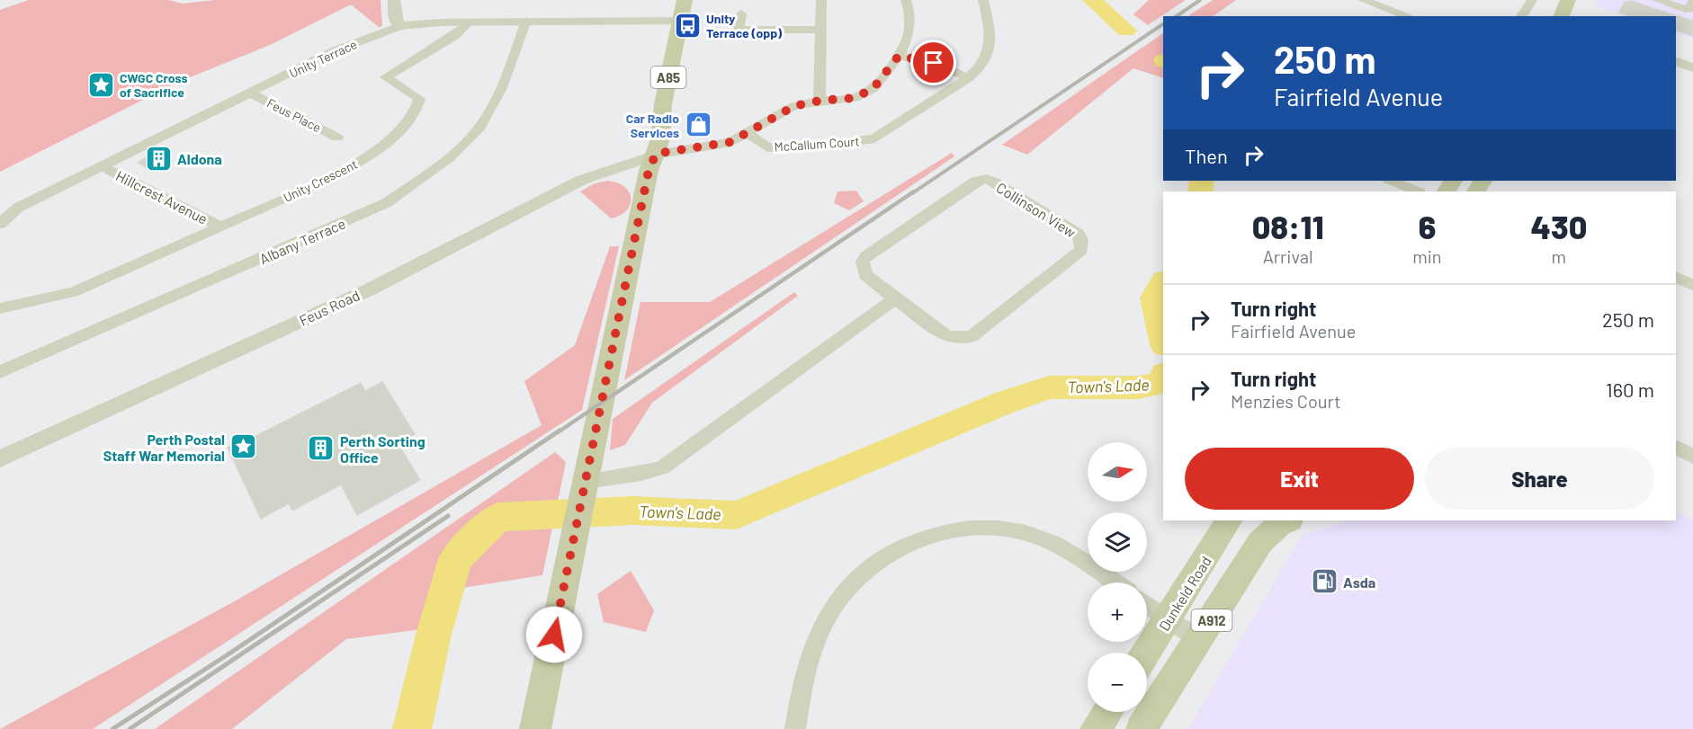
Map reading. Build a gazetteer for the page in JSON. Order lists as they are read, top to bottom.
{
  "streets": {
    "main road": ["A85", "Dunkeld Road", "A912"],
    "street": [
      "Unity Terrace",
      "Feus Place",
      "McCallum Court",
      "Unity Crescent",
      "Hillcrest Avenue",
      "Collinson View",
      "Albany Terrace",
      "Feus Road"
    ]
  },
  "crossings": [
    ["Unity Terrace", "A85"],
    ["Unity Terrace", "Feus Place"],
    ["Unity Terrace", "Unity Crescent"],
    ["Unity Terrace", "Hillcrest Avenue"],
    ["Unity Terrace", "Albany Terrace"],
    ["A85", "Feus Road"],
    ["Unity Crescent", "Hillcrest Avenue"]
  ],
  "water": ["Town's Lade"],
  "places": {
    "bus stop": ["Unity Terrace (opp)"],
    "place": ["CWGC Cross of Sacrifice", "Perth Postal Staff War Memorial"],
    "shop": ["Car Radio Services"],
    "building": ["Aldona", "Perth Sorting Office"],
    "fuel station": ["Asda"]
  },
  "north": "right",
  "page": {
    "turn": ["250 m", "Fairfield Avenue"],
    "then": "Then",
    "eta": [
      "08:11",
      "Arrival",
      "6",
      "min",
      "430",
      "m"
    ],
    "list": [
      {
        "name": "Turn right",
        "note": "Fairfield Avenue",
        "value": "250 m"
      },
      {
        "name": "Turn right",
        "note": "Menzies Court",
        "value": "160 m"
      }
    ],
    "buttons": ["Exit", "Share"],
    "map_buttons": ["+", "−"]
  }
}
